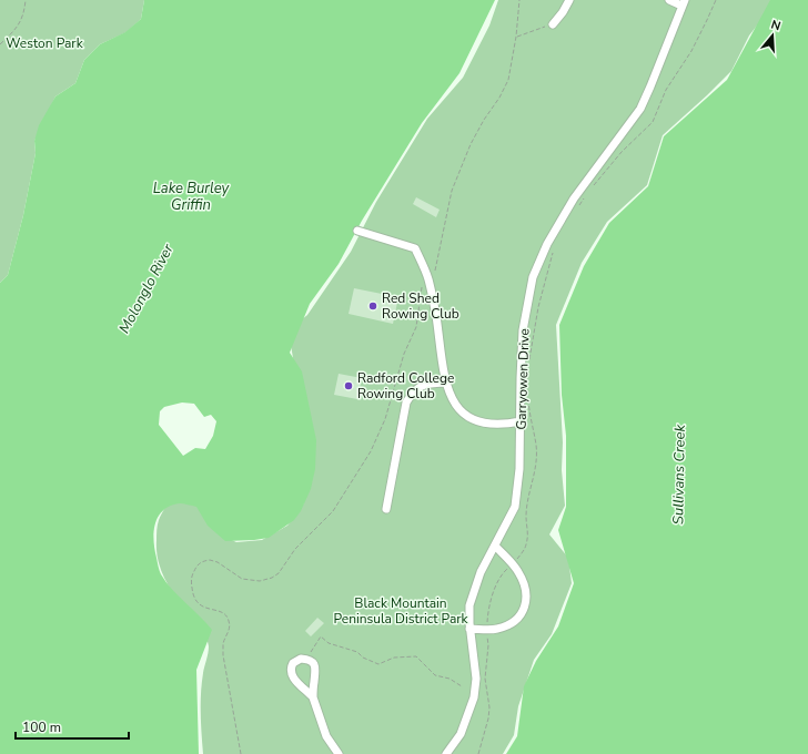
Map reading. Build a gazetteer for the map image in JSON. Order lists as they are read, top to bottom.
{
  "streets": {
    "street": ["Garryowen Drive"]
  },
  "water": ["Lake Burley Griffin", "Molonglo River", "Sullivans Creek"],
  "parks": ["Weston Park", "Black Mountain Peninsula District Park"],
  "places": ["Red Shed Rowing Club", "Radford College Rowing Club"],
  "scale_bar": "100 m",
  "north": "top"
}
